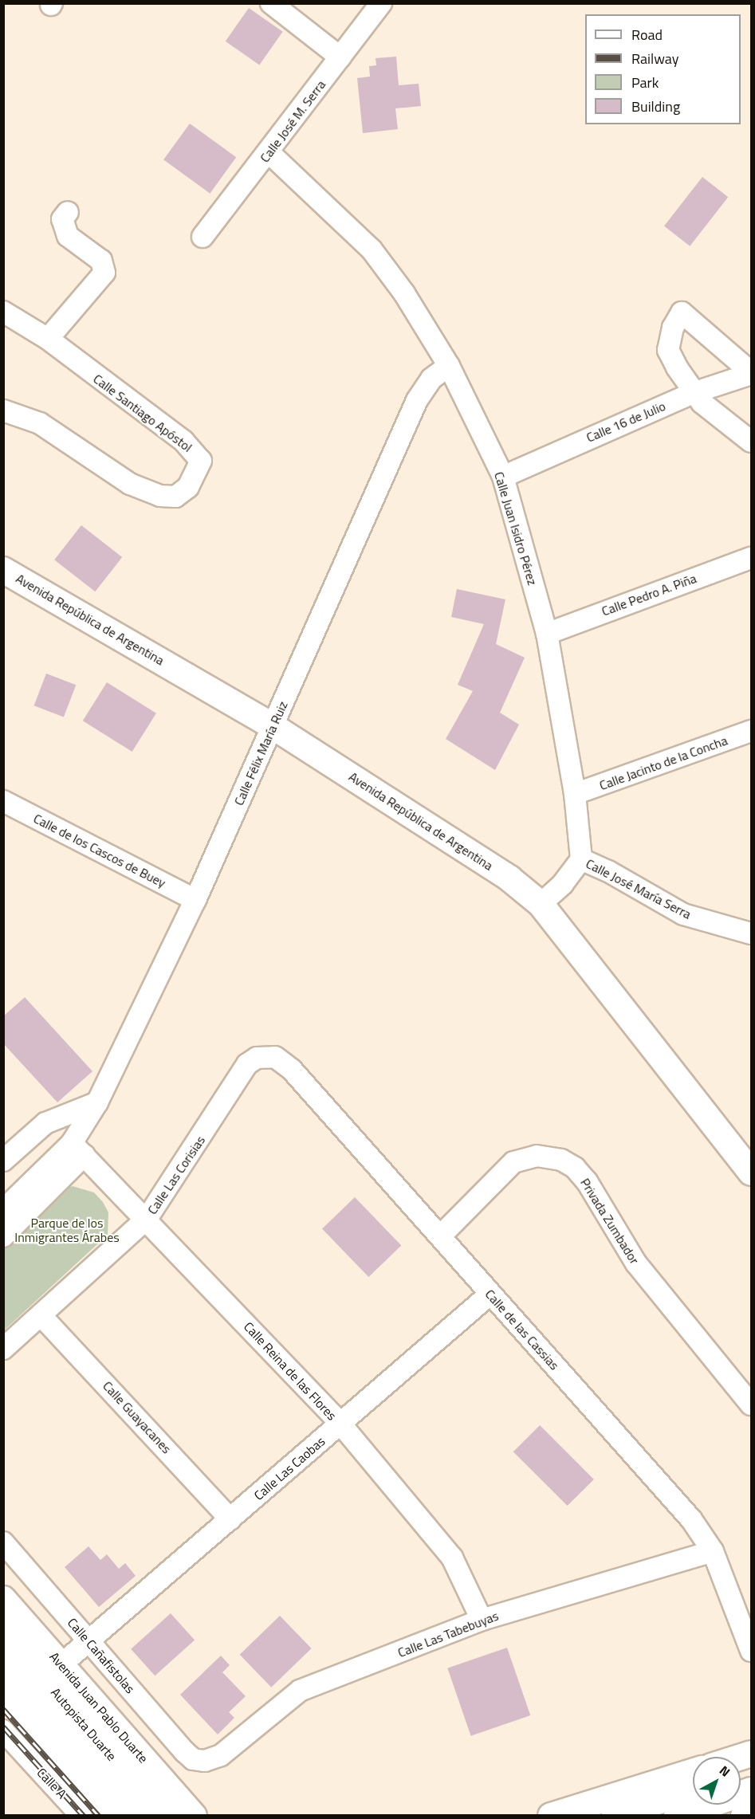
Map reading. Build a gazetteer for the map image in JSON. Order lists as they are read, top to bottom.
{
  "streets": {
    "highway": ["Autopista Duarte"],
    "main road": ["Avenida República de Argentina", "Avenida Juan Pablo Duarte"],
    "street": [
      "Calle José M. Serra",
      "Calle Santiago Apóstol",
      "Calle 16 de Julio",
      "Calle Juan Isidro Pérez",
      "Calle Pedro A. Piña",
      "Calle Félix María Ruiz",
      "Calle Jacinto de la Concha",
      "Calle de los Cascos de Buey",
      "Calle José María Serra",
      "Calle Las Corisias",
      "Privada Zumbador",
      "Calle de las Cassias",
      "Calle Reina de las Flores",
      "Calle Guayacanes",
      "Calle Las Caobas",
      "Calle Las Tabebuyas",
      "Calle Cañafistolas",
      "Calle A"
    ]
  },
  "crossings": [
    ["Calle José M. Serra", "Calle Juan Isidro Pérez"],
    ["Calle 16 de Julio", "Calle Juan Isidro Pérez"],
    ["Calle Juan Isidro Pérez", "Calle Pedro A. Piña"],
    ["Calle Juan Isidro Pérez", "Calle Félix María Ruiz"],
    ["Calle Juan Isidro Pérez", "Calle Jacinto de la Concha"],
    ["Calle Juan Isidro Pérez", "Calle José María Serra"],
    ["Avenida República de Argentina", "Calle Félix María Ruiz"],
    ["Calle Félix María Ruiz", "Calle de los Cascos de Buey"],
    ["Calle Félix María Ruiz", "Calle Reina de las Flores"],
    ["Calle Las Corisias", "Calle de las Cassias"],
    ["Calle Las Corisias", "Calle Reina de las Flores"],
    ["Calle Las Corisias", "Calle Guayacanes"],
    ["Privada Zumbador", "Calle de las Cassias"],
    ["Calle de las Cassias", "Calle Las Caobas"],
    ["Calle de las Cassias", "Calle Las Tabebuyas"],
    ["Calle Reina de las Flores", "Calle Las Caobas"],
    ["Calle Reina de las Flores", "Calle Las Tabebuyas"],
    ["Calle Guayacanes", "Calle Las Caobas"],
    ["Calle Las Caobas", "Calle Cañafistolas"],
    ["Calle Las Caobas", "Avenida Juan Pablo Duarte"],
    ["Calle Las Tabebuyas", "Calle Cañafistolas"]
  ],
  "parks": ["Parque de los Inmigrantes Árabes"],
  "legend": [
    "Road",
    "Railway",
    "Park",
    "Building"
  ],
  "north": "top right"
}
